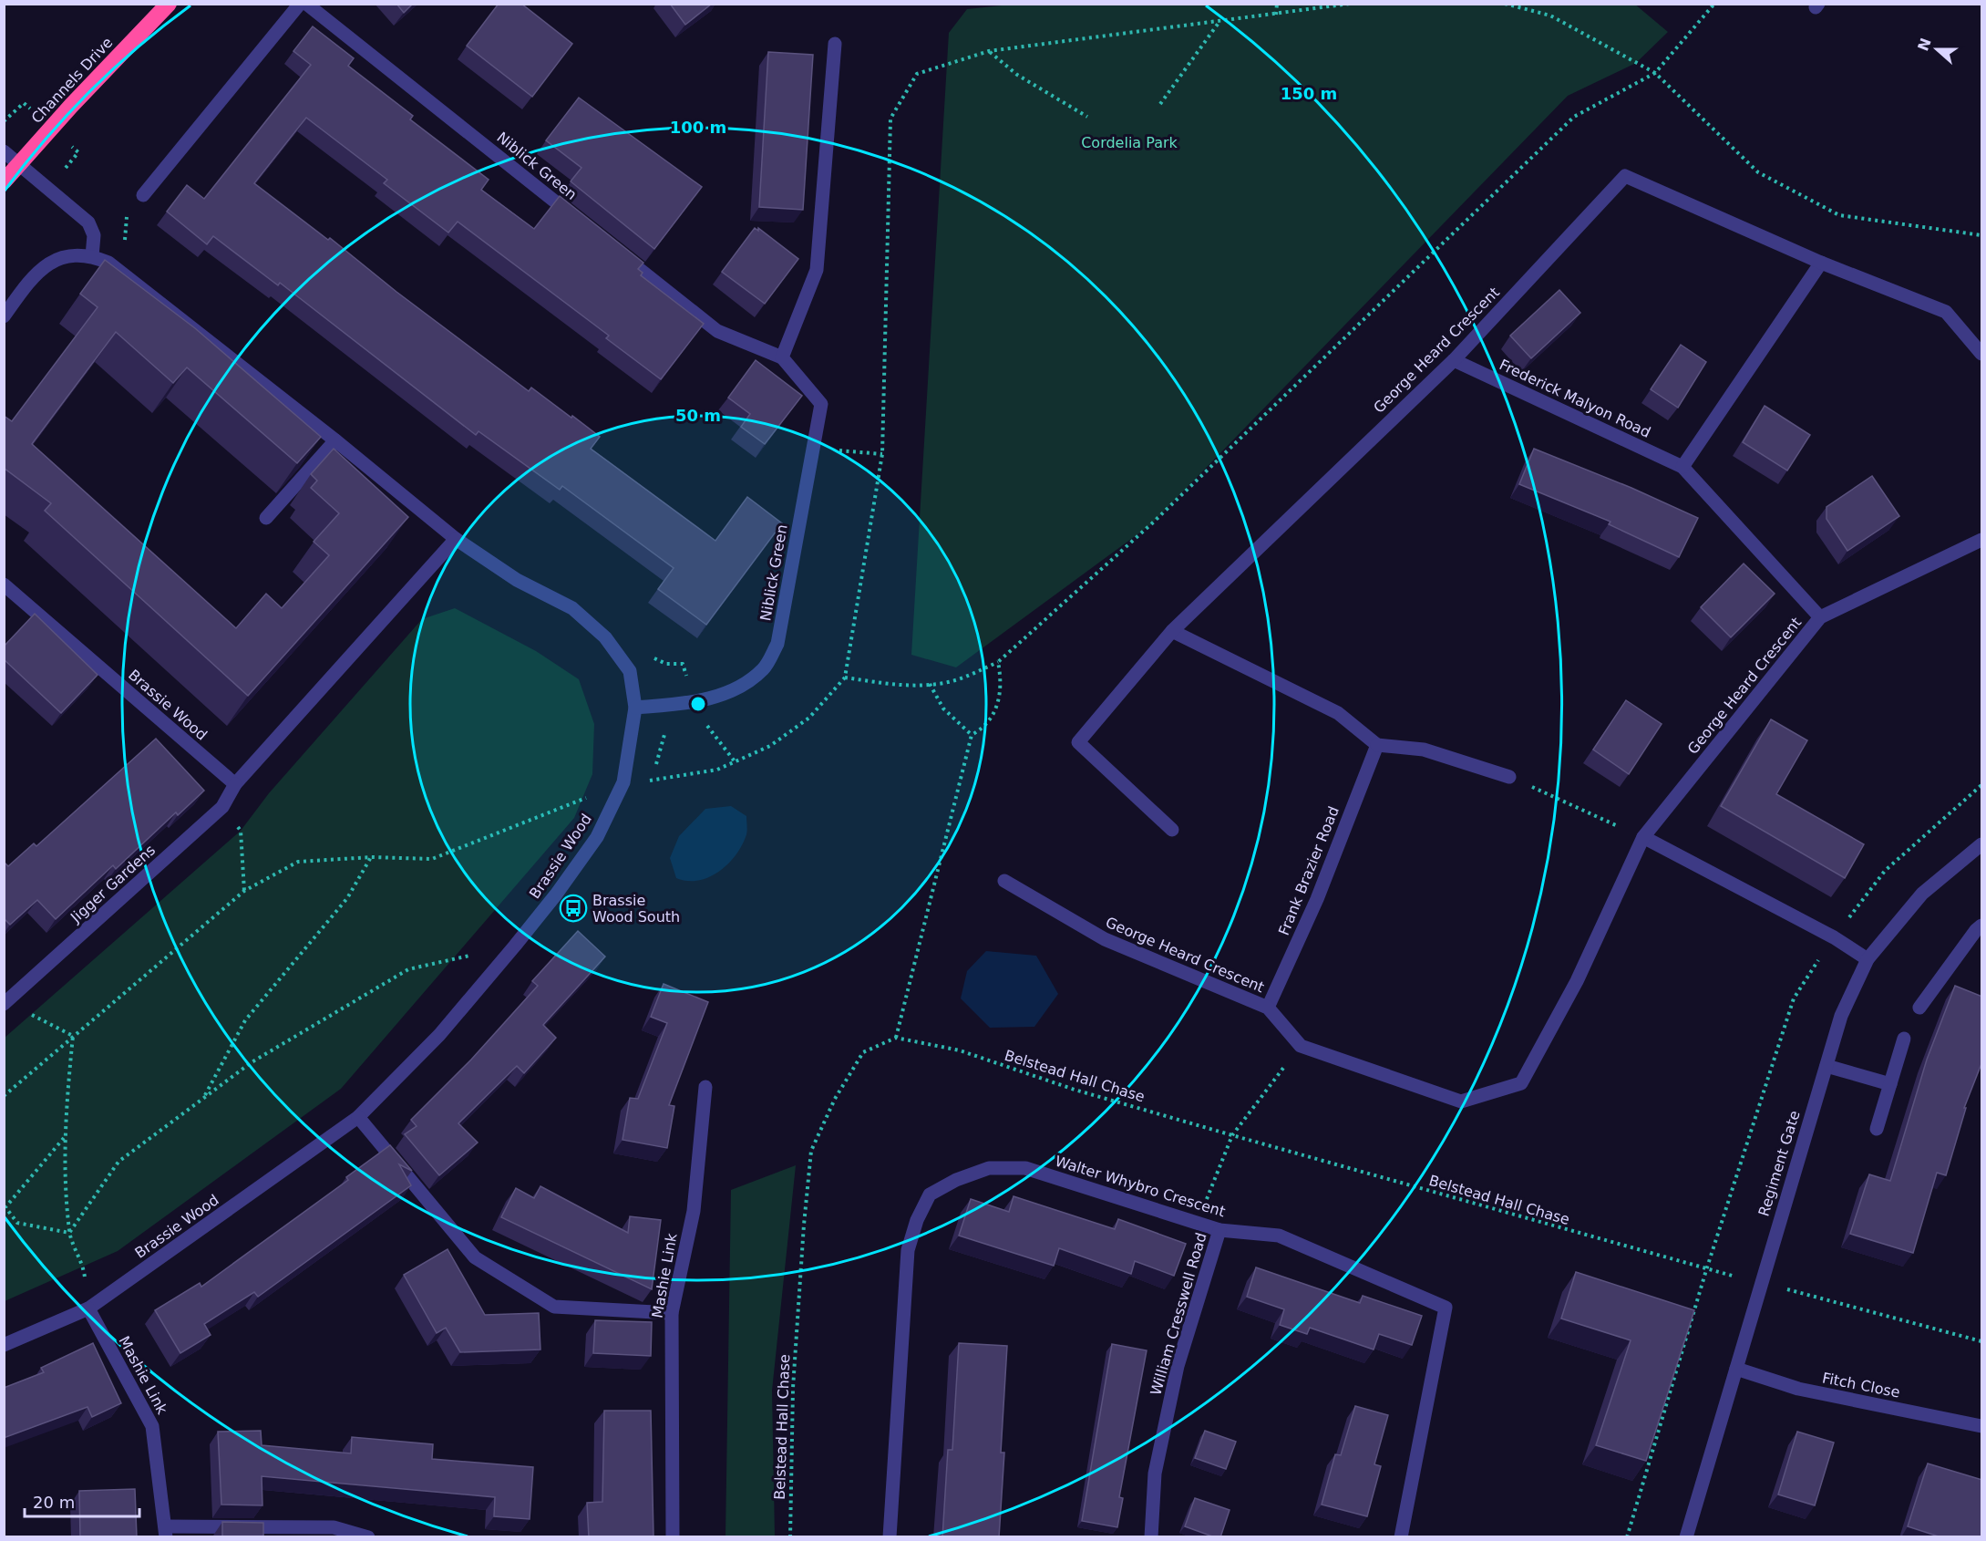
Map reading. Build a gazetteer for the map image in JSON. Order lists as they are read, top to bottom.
{
  "streets": {
    "highway": ["Channels Drive"],
    "street": [
      "Niblick Green",
      "George Heard Crescent",
      "Frederick Malyon Road",
      "Brassie Wood",
      "Frank Brazier Road",
      "Jigger Gardens",
      "Regiment Gate",
      "Walter Whybro Crescent",
      "Mashie Link",
      "William Cresswell Road",
      "Fitch Close"
    ],
    "path": ["Belstead Hall Chase"]
  },
  "crossings": [
    ["Niblick Green", "Brassie Wood"],
    ["George Heard Crescent", "Frederick Malyon Road"],
    ["George Heard Crescent", "Frank Brazier Road"],
    ["Brassie Wood", "Jigger Gardens"],
    ["Brassie Wood", "Mashie Link"],
    ["Belstead Hall Chase", "Regiment Gate"],
    ["Regiment Gate", "Fitch Close"],
    ["Walter Whybro Crescent", "William Cresswell Road"]
  ],
  "parks": ["Cordelia Park"],
  "places": {
    "bus stop": ["Brassie Wood South"]
  },
  "scale_bar": "20 m",
  "north": "left",
  "rings": ["150 m", "100 m", "50 m"]
}
